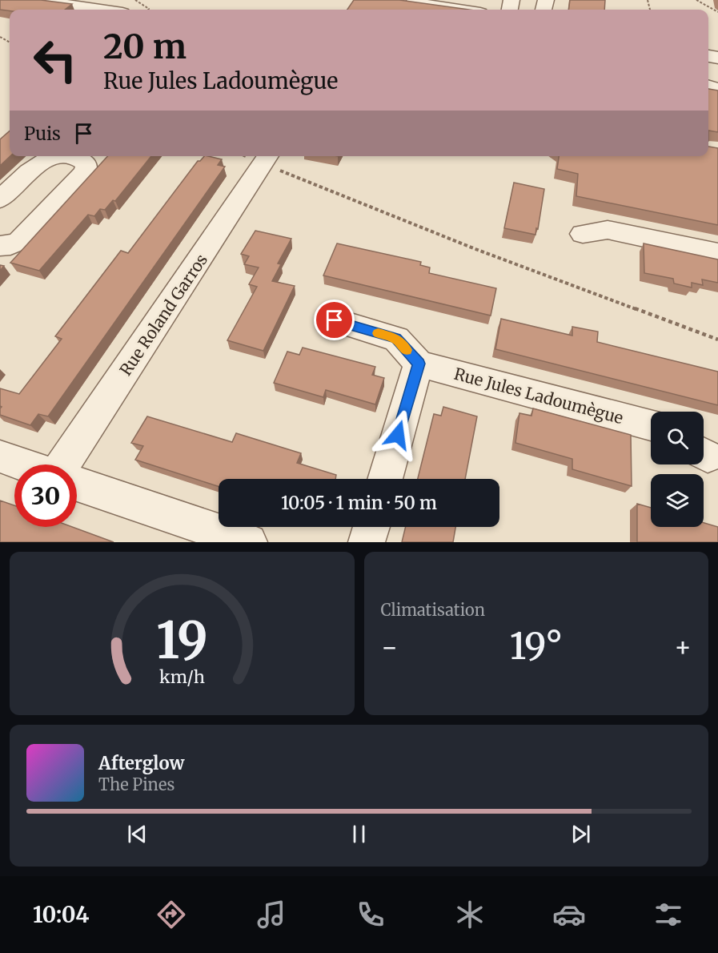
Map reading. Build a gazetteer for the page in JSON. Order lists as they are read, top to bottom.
{
  "streets": {
    "street": ["Rue Roland Garros", "Rue Jules Ladoumègue"]
  },
  "page": {
    "turn": ["20 m", "Rue Jules Ladoumègue"],
    "then": "Puis",
    "limit": "30",
    "trip": "10:05 · 1 min · 50 m",
    "tile": "Climatisation",
    "heat": ["−", "19°", "+"],
    "song": ["Afterglow", "The Pines"],
    "tabs": "10:04",
    "gauge": ["19", "km/h"]
  }
}
